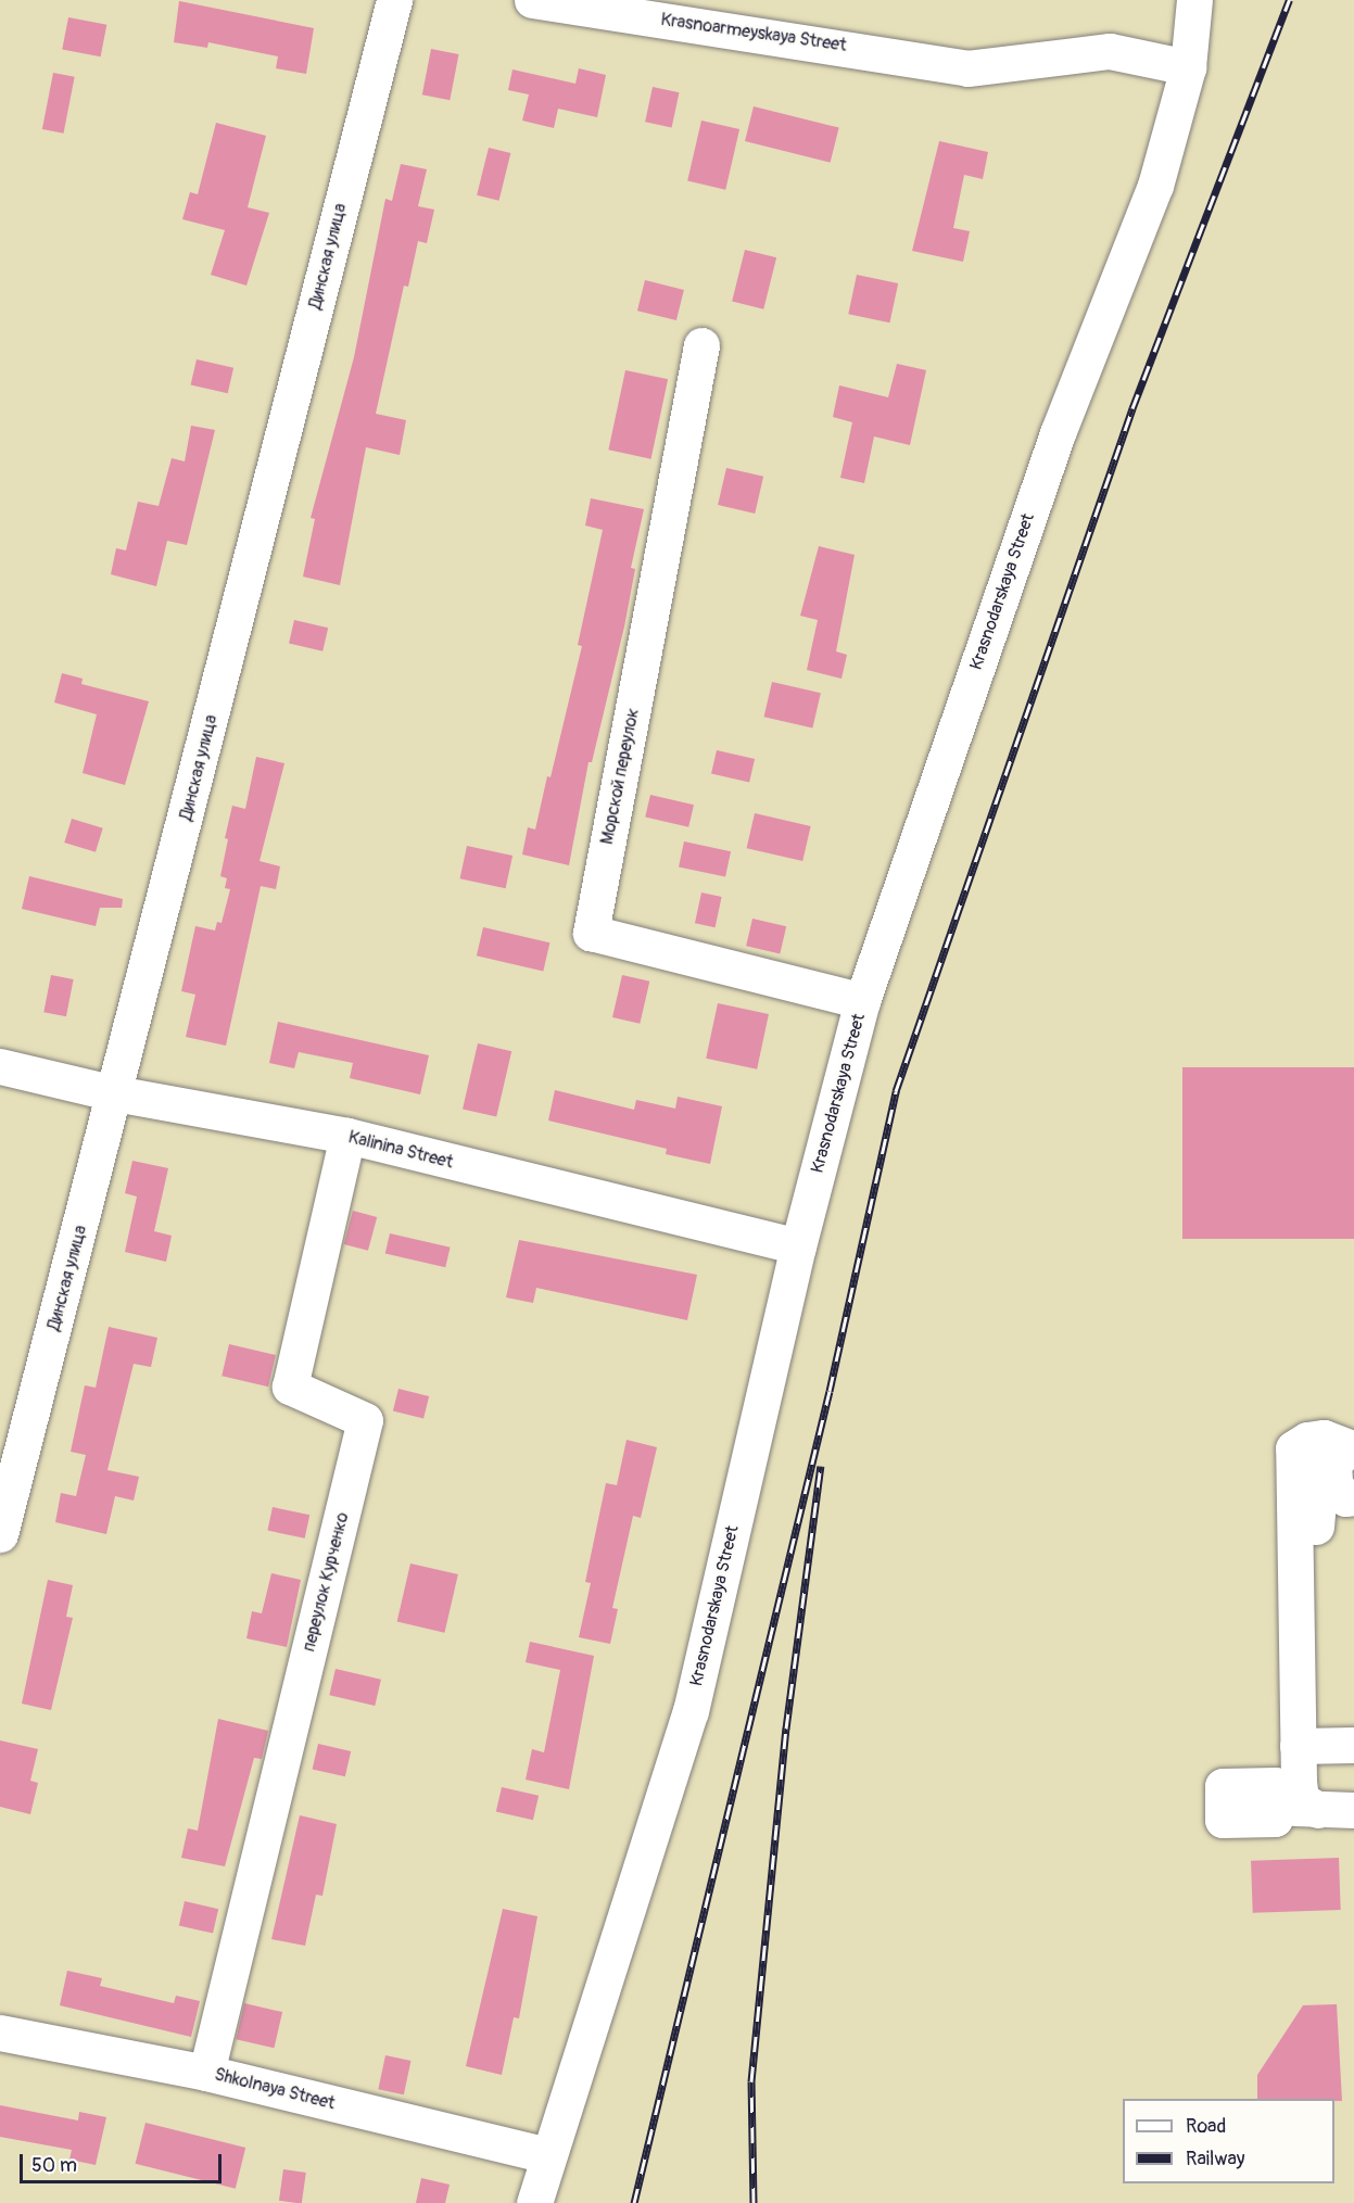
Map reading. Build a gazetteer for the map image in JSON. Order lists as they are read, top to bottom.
{
  "streets": {
    "street": [
      "Krasnoarmeyskaya Street",
      "Динская улица",
      "Krasnodarskaya Street",
      "Морской переулок",
      "Kalinina Street",
      "переулок Курченко",
      "Shkolnaya Street"
    ]
  },
  "crossings": [
    ["Krasnoarmeyskaya Street", "Krasnodarskaya Street"],
    ["Динская улица", "Kalinina Street"],
    ["Krasnodarskaya Street", "Морской переулок"],
    ["Krasnodarskaya Street", "Kalinina Street"],
    ["Krasnodarskaya Street", "Shkolnaya Street"],
    ["Kalinina Street", "переулок Курченко"],
    ["переулок Курченко", "Shkolnaya Street"]
  ],
  "legend": ["Road", "Railway"],
  "scale_bar": "50 m"
}
